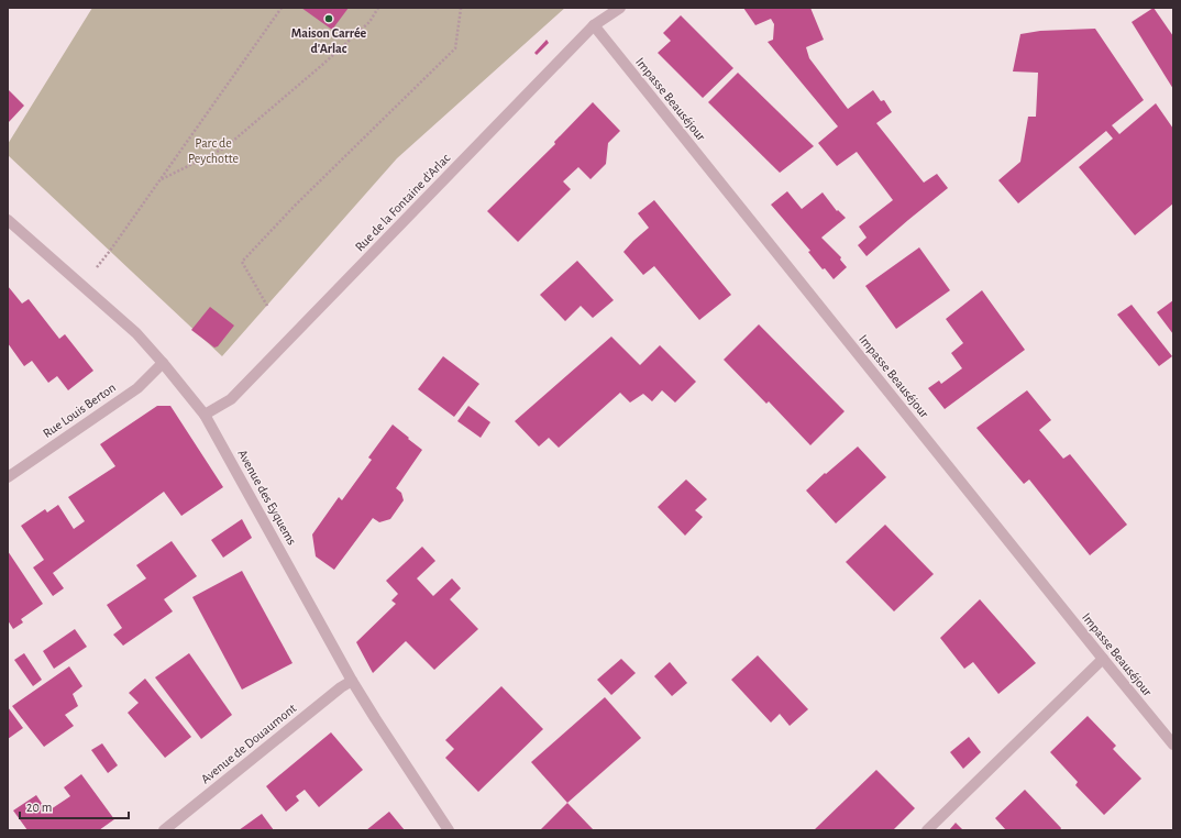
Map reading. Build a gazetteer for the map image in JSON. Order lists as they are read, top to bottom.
{
  "streets": {
    "street": [
      "Impasse Beauséjour",
      "Rue de la Fontaine d'Arlac",
      "Rue Louis Berton",
      "Avenue des Eyquems",
      "Avenue de Douaumont"
    ]
  },
  "crossings": [
    ["Impasse Beauséjour", "Rue de la Fontaine d'Arlac"],
    ["Rue de la Fontaine d'Arlac", "Avenue des Eyquems"],
    ["Rue Louis Berton", "Avenue des Eyquems"],
    ["Avenue des Eyquems", "Avenue de Douaumont"]
  ],
  "parks": ["Parc de Peychotte"],
  "places": ["Maison Carrée d'Arlac"],
  "scale_bar": "20 m"
}
